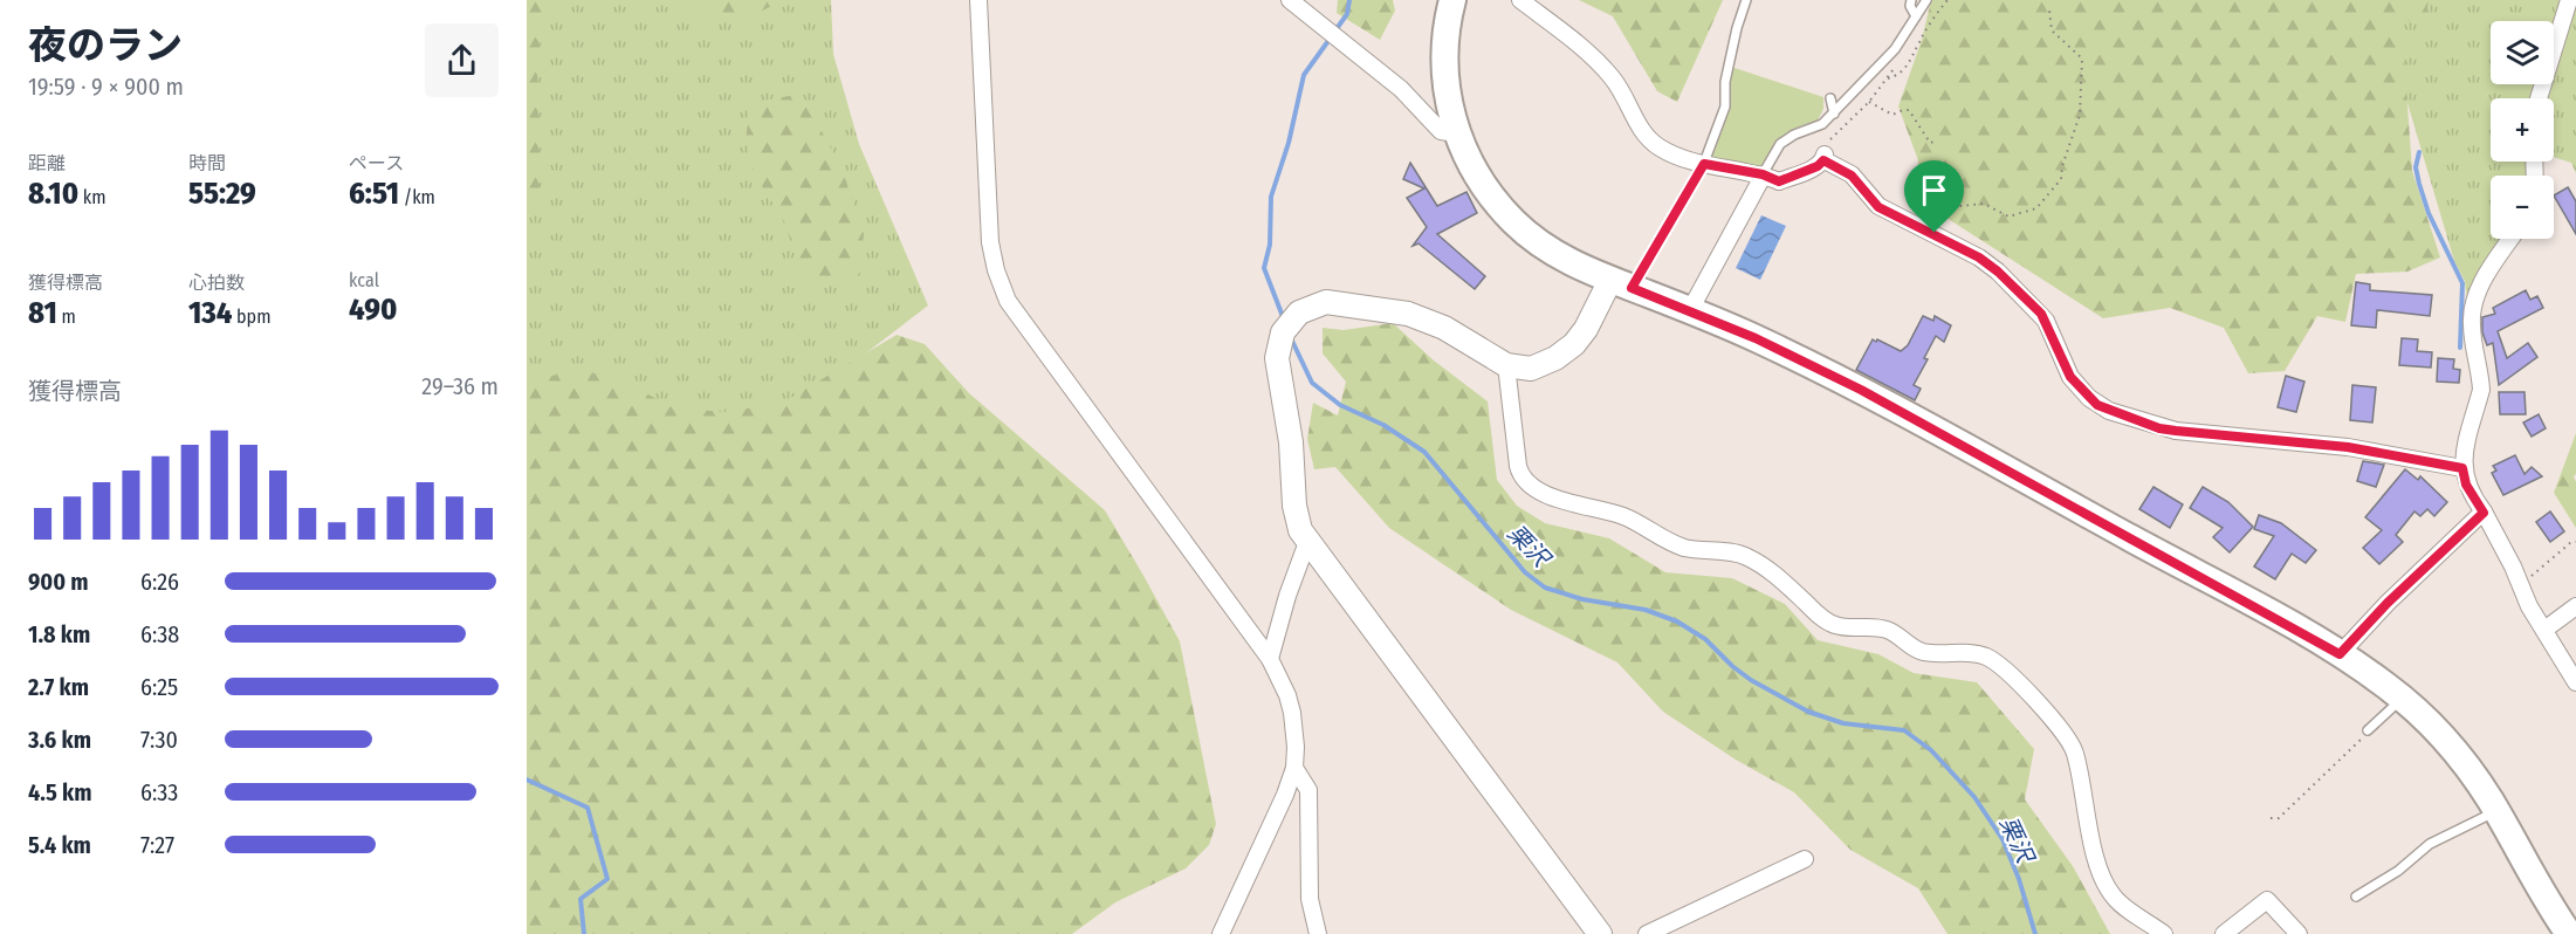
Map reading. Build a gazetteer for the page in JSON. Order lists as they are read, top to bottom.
{
  "water": ["栗沢"],
  "page": {
    "heading": ["夜のラン", "19:59 · 9 × 900 m"],
    "map_buttons": ["+", "−"],
    "stats": [
      ["距離", "8.10 km"],
      ["時間", "55:29"],
      ["ペース", "6:51 /km"],
      ["獲得標高", "81 m"],
      ["心拍数", "134 bpm"],
      ["kcal", "490"]
    ],
    "chart": ["獲得標高", "29–36 m"],
    "list": [
      {
        "name": "900 m",
        "note": "6:26"
      },
      {
        "name": "1.8 km",
        "note": "6:38"
      },
      {
        "name": "2.7 km",
        "note": "6:25"
      },
      {
        "name": "3.6 km",
        "note": "7:30"
      },
      {
        "name": "4.5 km",
        "note": "6:33"
      },
      {
        "name": "5.4 km",
        "note": "7:27"
      }
    ]
  }
}
